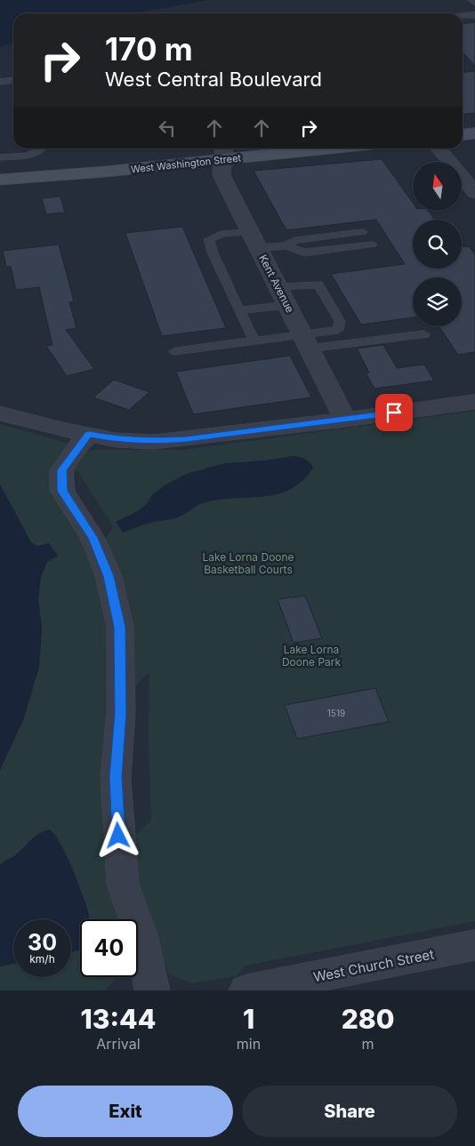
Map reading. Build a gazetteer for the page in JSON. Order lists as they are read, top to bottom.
{
  "streets": {
    "main road": ["West Washington Street"],
    "street": ["Kent Avenue", "West Church Street"]
  },
  "crossings": [
    ["West Washington Street", "Kent Avenue"]
  ],
  "parks": ["Lake Lorna Doone Basketball Courts", "Lake Lorna Doone Park"],
  "house_numbers": ["1519"],
  "north": "top",
  "page": {
    "turn": ["170 m", "West Central Boulevard"],
    "speed": "30 km/h",
    "limit": "40",
    "eta": [
      "13:44",
      "Arrival",
      "1",
      "min",
      "280",
      "m"
    ],
    "buttons": ["Exit", "Share"]
  }
}
